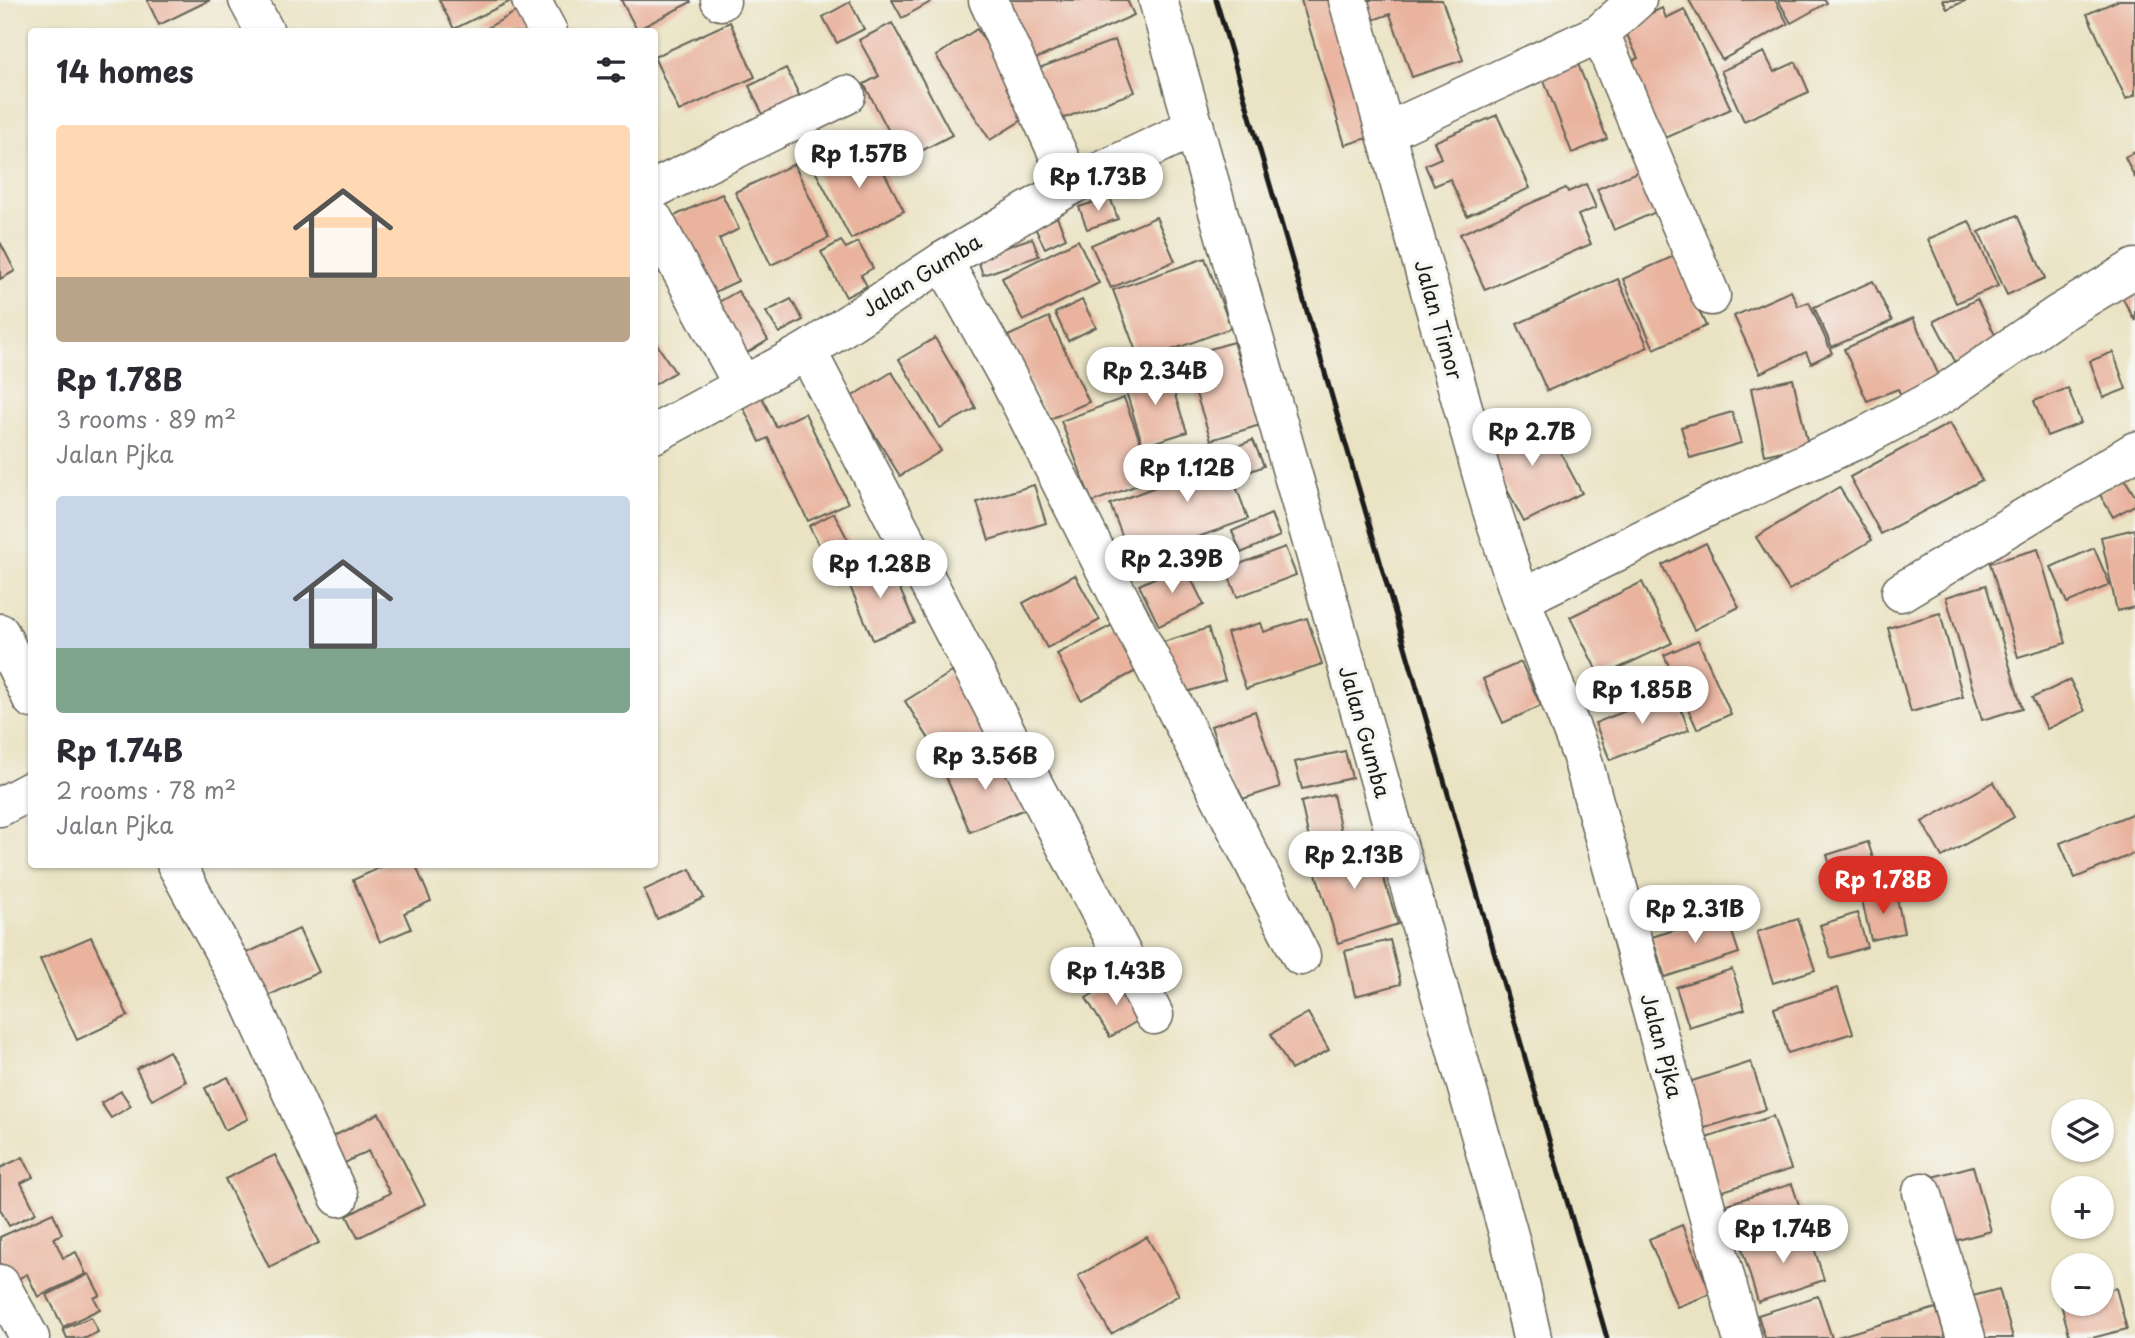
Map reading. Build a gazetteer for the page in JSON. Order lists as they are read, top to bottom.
{
  "streets": {
    "street": ["Jalan Gumba", "Jalan Timor", "Jalan Pjka"]
  },
  "crossings": [
    ["Jalan Timor", "Jalan Pjka"]
  ],
  "page": {
    "heading": "14 homes",
    "list": [
      {
        "name": "Rp 1.78B",
        "note": "3 rooms · 89 m² · Jalan Pjka"
      },
      {
        "name": "Rp 1.74B",
        "note": "2 rooms · 78 m² · Jalan Pjka"
      }
    ],
    "price": [
      "Rp 1.57B",
      "Rp 1.73B",
      "Rp 2.34B",
      "Rp 2.7B",
      "Rp 1.12B",
      "Rp 2.39B",
      "Rp 1.28B",
      "Rp 1.85B",
      "Rp 3.56B",
      "Rp 2.13B",
      "Rp 1.78B",
      "Rp 2.31B",
      "Rp 1.43B",
      "Rp 1.74B"
    ],
    "map_buttons": ["+", "−"]
  }
}
